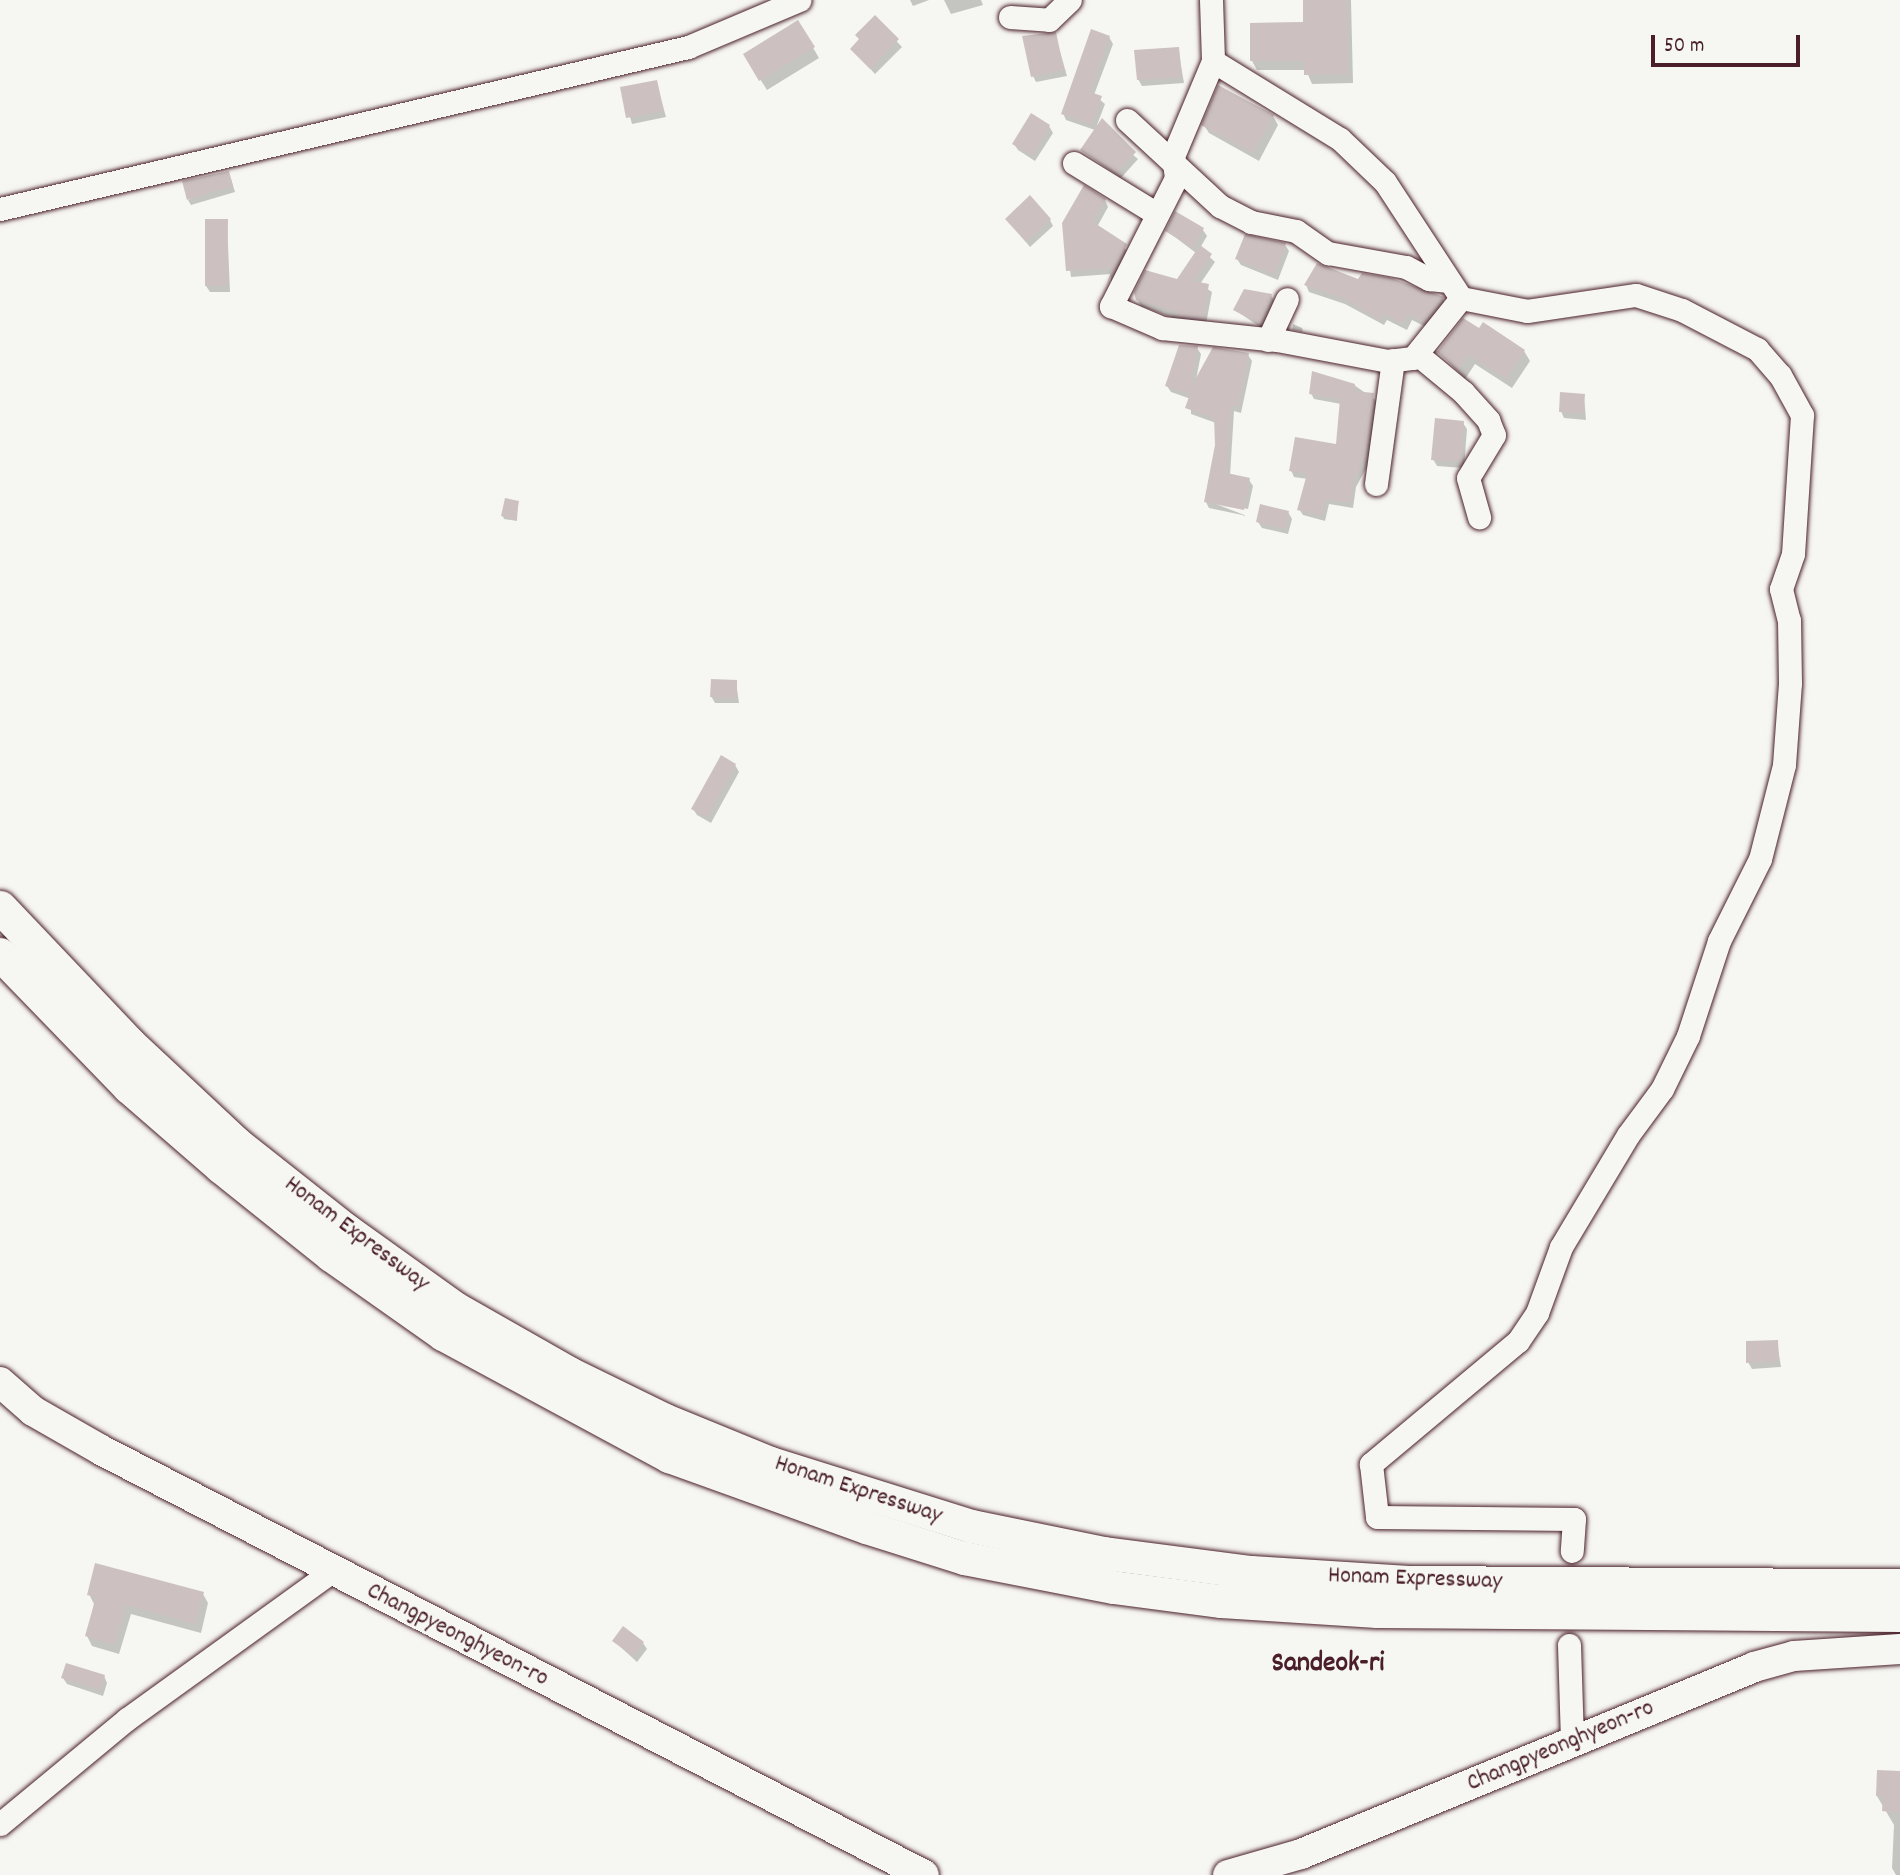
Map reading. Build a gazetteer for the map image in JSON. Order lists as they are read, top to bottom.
{
  "streets": {
    "highway": ["Honam Expressway"],
    "main road": ["Changpyeonghyeon-ro"]
  },
  "districts": ["Sandeok-ri"],
  "scale_bar": "50 m"
}
